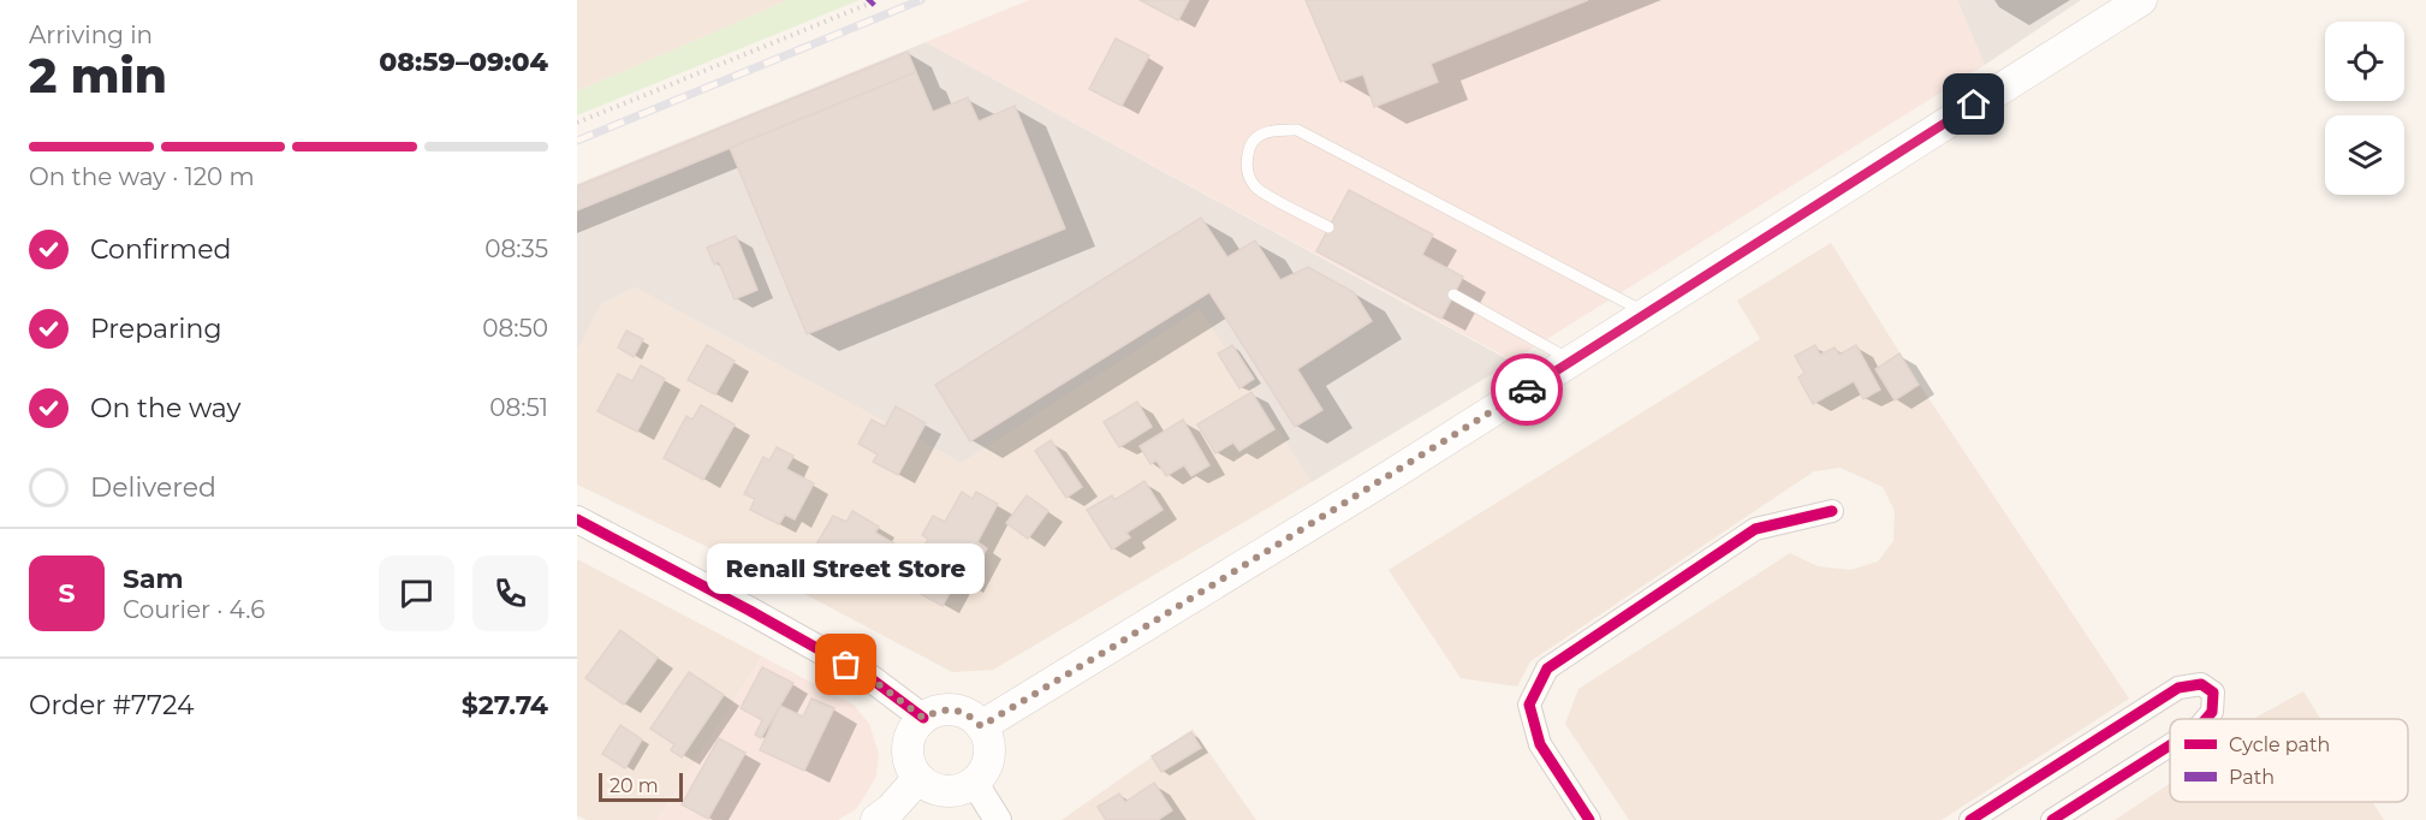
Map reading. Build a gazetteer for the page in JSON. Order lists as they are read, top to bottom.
{
  "places": ["Renall Street Store"],
  "legend": ["Cycle path", "Path"],
  "scale_bar": "20 m",
  "page": {
    "heading": ["2 min", "Arriving in", "08:59–09:04"],
    "panel": [
      "Sam",
      "Courier · 4.6",
      "Order #7724",
      "$27.74"
    ],
    "bar": "On the way · 120 m",
    "list": [
      ["Confirmed", "08:35"],
      ["Preparing", "08:50"],
      ["On the way", "08:51"],
      "Delivered"
    ],
    "bubble": "Renall Street Store",
    "round": "S",
    "scale": "20 m"
  }
}
